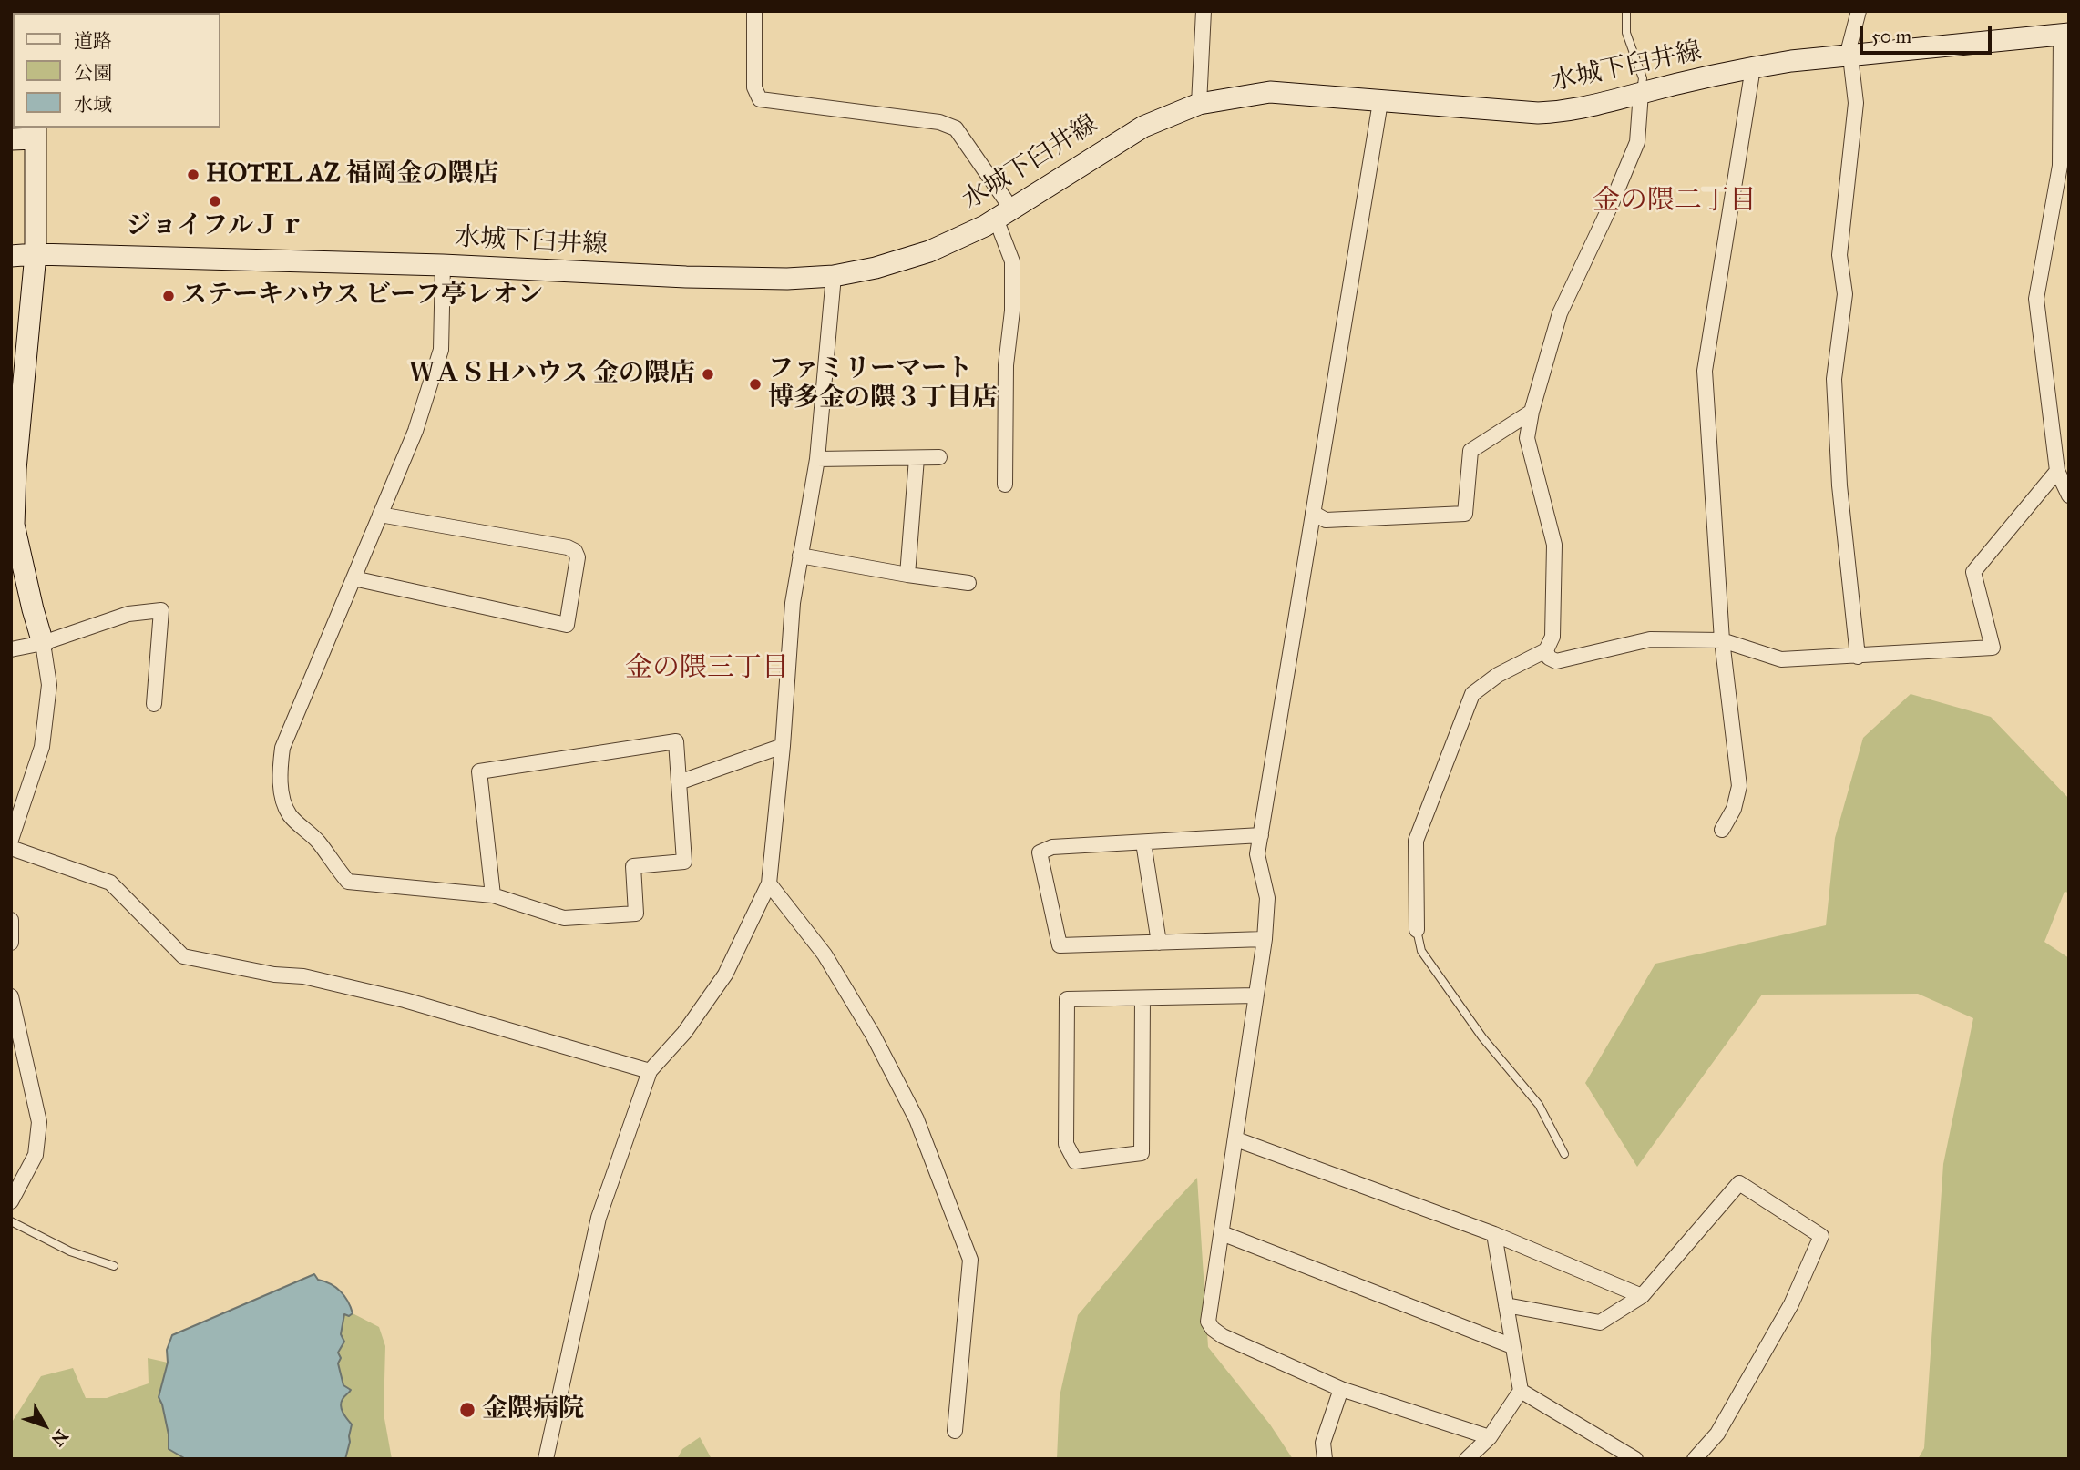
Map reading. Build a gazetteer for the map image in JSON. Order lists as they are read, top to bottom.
{
  "streets": {
    "main road": ["水城下臼井線"]
  },
  "districts": ["金の隈二丁目", "金の隈三丁目"],
  "places": [
    "HOTEL AZ 福岡金の隈店",
    "ジョイフルＪｒ",
    "ステーキハウス ビーフ亭レオン",
    "ＷＡＳＨハウス 金の隈店",
    "ファミリーマート 博多金の隈３丁目店",
    "金隈病院"
  ],
  "legend": ["道路", "公園", "水域"],
  "scale_bar": "50 m",
  "north": "bottom right"
}
